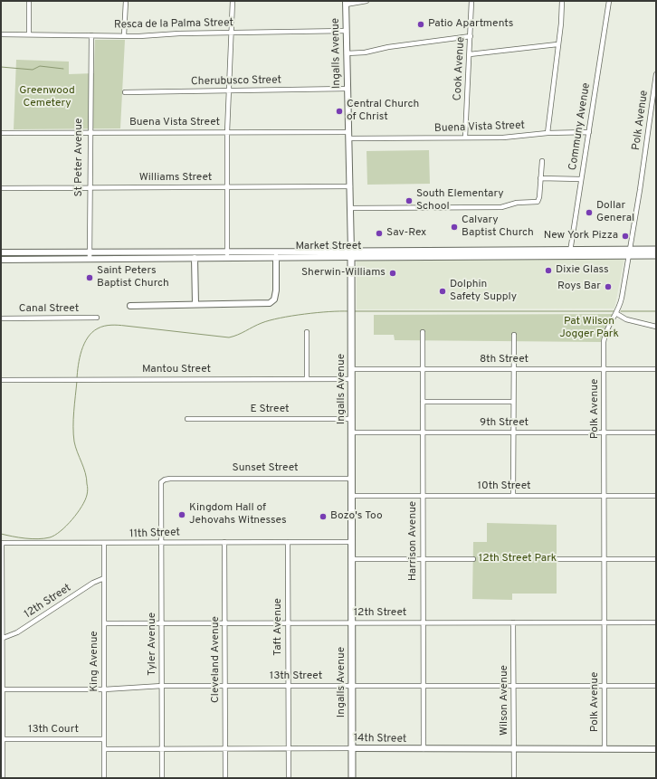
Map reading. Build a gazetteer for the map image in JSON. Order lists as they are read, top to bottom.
{
  "streets": {
    "main road": ["Ingalls Avenue", "Market Street"],
    "street": [
      "Resca de la Palma Street",
      "Cook Avenue",
      "Cherubusco Street",
      "Polk Avenue",
      "Buena Vista Street",
      "Communy Avenue",
      "St Peter Avenue",
      "Williams Street",
      "Canal Street",
      "8th Street",
      "Mantou Street",
      "E Street",
      "9th Street",
      "Sunset Street",
      "10th Street",
      "11th Street",
      "Harrison Avenue",
      "12th Street",
      "Taft Avenue",
      "Tyler Avenue",
      "Cleveland Avenue",
      "King Avenue",
      "13th Street",
      "Wilson Avenue",
      "13th Court",
      "14th Street"
    ]
  },
  "crossings": [
    ["Resca de la Palma Street", "Ingalls Avenue"],
    ["Resca de la Palma Street", "St Peter Avenue"],
    ["Ingalls Avenue", "Cherubusco Street"],
    ["Ingalls Avenue", "Buena Vista Street"],
    ["Ingalls Avenue", "Williams Street"],
    ["Ingalls Avenue", "Market Street"],
    ["Ingalls Avenue", "8th Street"],
    ["Ingalls Avenue", "Mantou Street"],
    ["Ingalls Avenue", "E Street"],
    ["Ingalls Avenue", "9th Street"],
    ["Ingalls Avenue", "Sunset Street"],
    ["Ingalls Avenue", "10th Street"],
    ["Ingalls Avenue", "11th Street"],
    ["Ingalls Avenue", "12th Street"],
    ["Ingalls Avenue", "13th Street"],
    ["Ingalls Avenue", "14th Street"],
    ["Cook Avenue", "Buena Vista Street"],
    ["Polk Avenue", "Market Street"],
    ["Polk Avenue", "8th Street"],
    ["Polk Avenue", "9th Street"],
    ["Polk Avenue", "10th Street"],
    ["Polk Avenue", "12th Street"],
    ["Polk Avenue", "13th Street"],
    ["Polk Avenue", "14th Street"],
    ["Buena Vista Street", "Communy Avenue"],
    ["Buena Vista Street", "St Peter Avenue"],
    ["Communy Avenue", "Market Street"],
    ["St Peter Avenue", "Williams Street"],
    ["St Peter Avenue", "Market Street"],
    ["8th Street", "Harrison Avenue"],
    ["9th Street", "Harrison Avenue"],
    ["Sunset Street", "Tyler Avenue"],
    ["10th Street", "Harrison Avenue"],
    ["11th Street", "Taft Avenue"],
    ["11th Street", "Tyler Avenue"],
    ["11th Street", "Cleveland Avenue"],
    ["11th Street", "King Avenue"],
    ["Harrison Avenue", "12th Street"],
    ["Harrison Avenue", "13th Street"],
    ["Harrison Avenue", "14th Street"],
    ["12th Street", "Taft Avenue"],
    ["12th Street", "Tyler Avenue"],
    ["12th Street", "Cleveland Avenue"],
    ["12th Street", "King Avenue"],
    ["12th Street", "Wilson Avenue"],
    ["Taft Avenue", "13th Street"],
    ["Taft Avenue", "14th Street"],
    ["Tyler Avenue", "13th Street"],
    ["Tyler Avenue", "14th Street"],
    ["Cleveland Avenue", "13th Street"],
    ["Cleveland Avenue", "14th Street"],
    ["King Avenue", "13th Street"],
    ["King Avenue", "13th Court"],
    ["King Avenue", "14th Street"],
    ["13th Street", "Wilson Avenue"],
    ["Wilson Avenue", "14th Street"]
  ],
  "parks": ["Greenwood Cemetery", "Pat Wilson Jogger Park", "12th Street Park"],
  "places": [
    "Patio Apartments",
    "Central Church of Christ",
    "South Elementary School",
    "Dollar General",
    "Calvary Baptist Church",
    "Sav-Rex",
    "New York Pizza",
    "Dixie Glass",
    "Sherwin-Williams",
    "Saint Peters Baptist Church",
    "Roys Bar",
    "Dolphin Safety Supply",
    "Kingdom Hall of Jehovahs Witnesses",
    "Bozo's Too"
  ]
}
